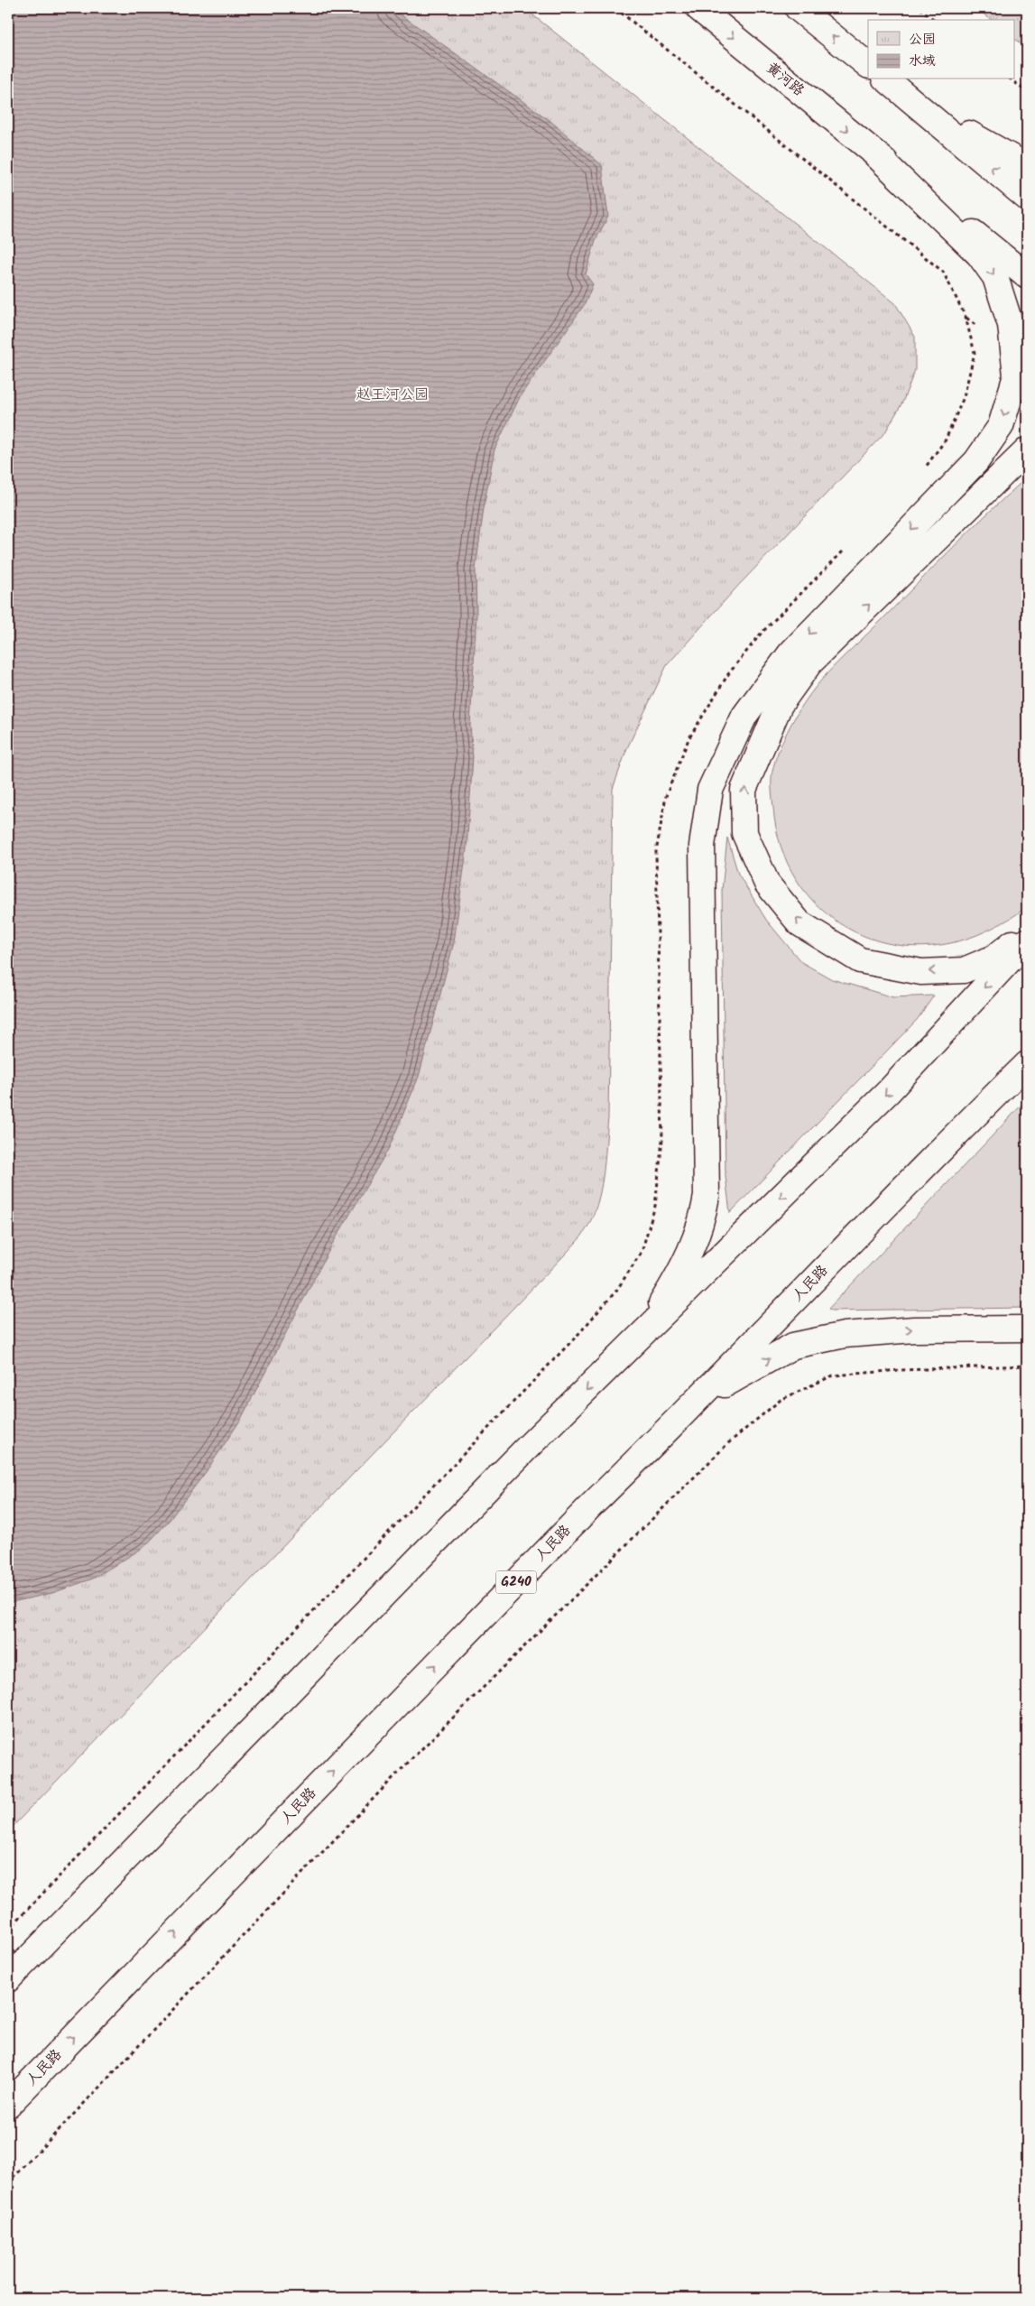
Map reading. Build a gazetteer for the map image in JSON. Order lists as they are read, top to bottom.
{
  "streets": {
    "highway": ["黄河路", "人民路", "G240"]
  },
  "parks": ["赵王河公园"],
  "legend": ["公园", "水域"]
}
